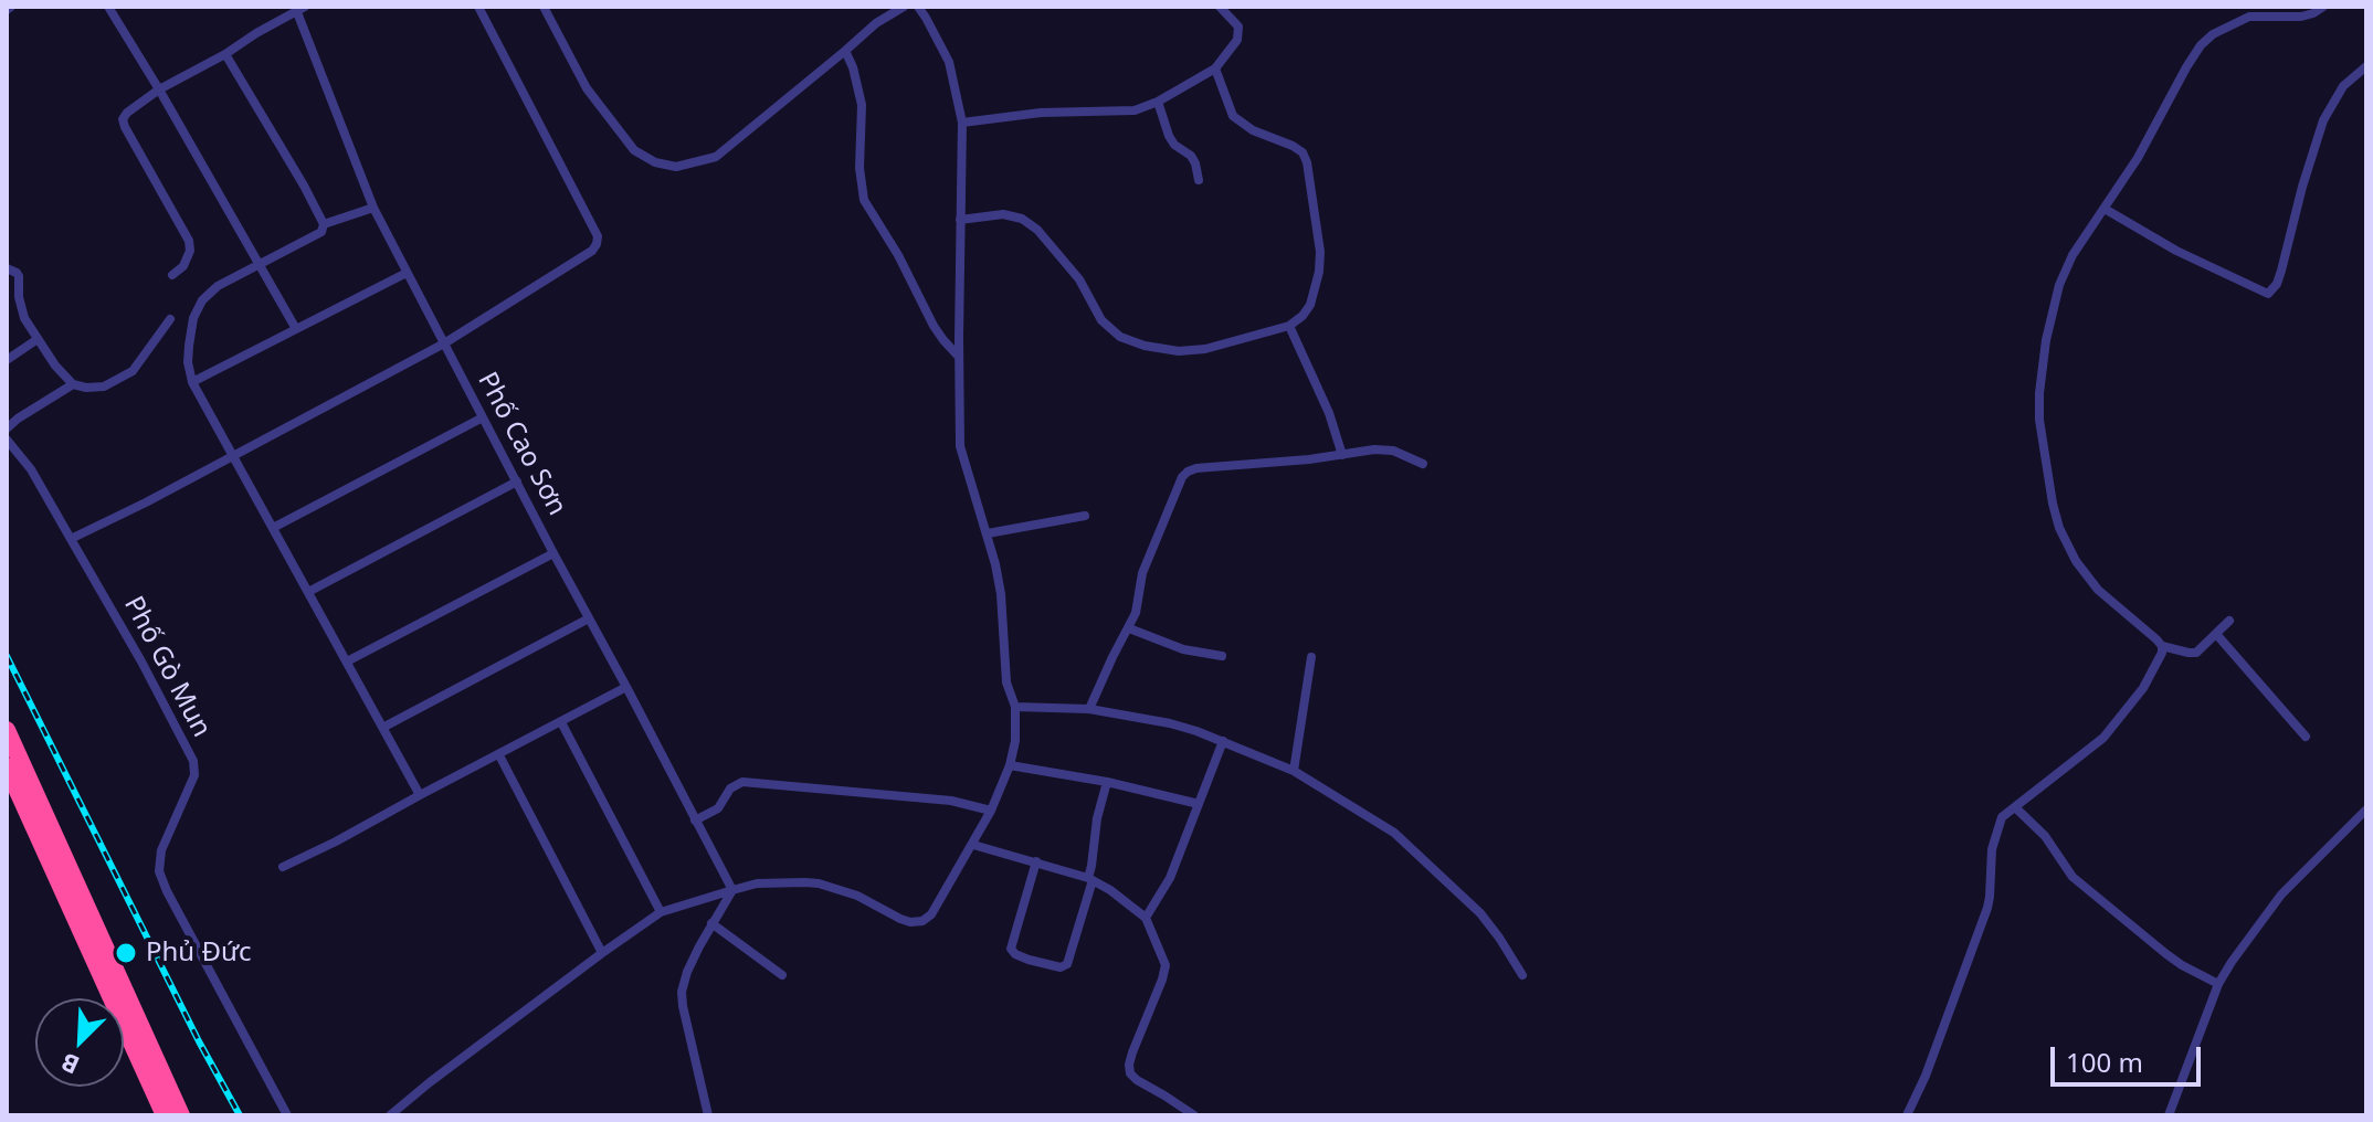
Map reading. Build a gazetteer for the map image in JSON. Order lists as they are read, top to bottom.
{
  "streets": {
    "street": ["Phố Cao Sơn", "Phố Gò Mun"]
  },
  "places": ["Phủ Đức"],
  "scale_bar": "100 m",
  "north": "bottom left"
}
